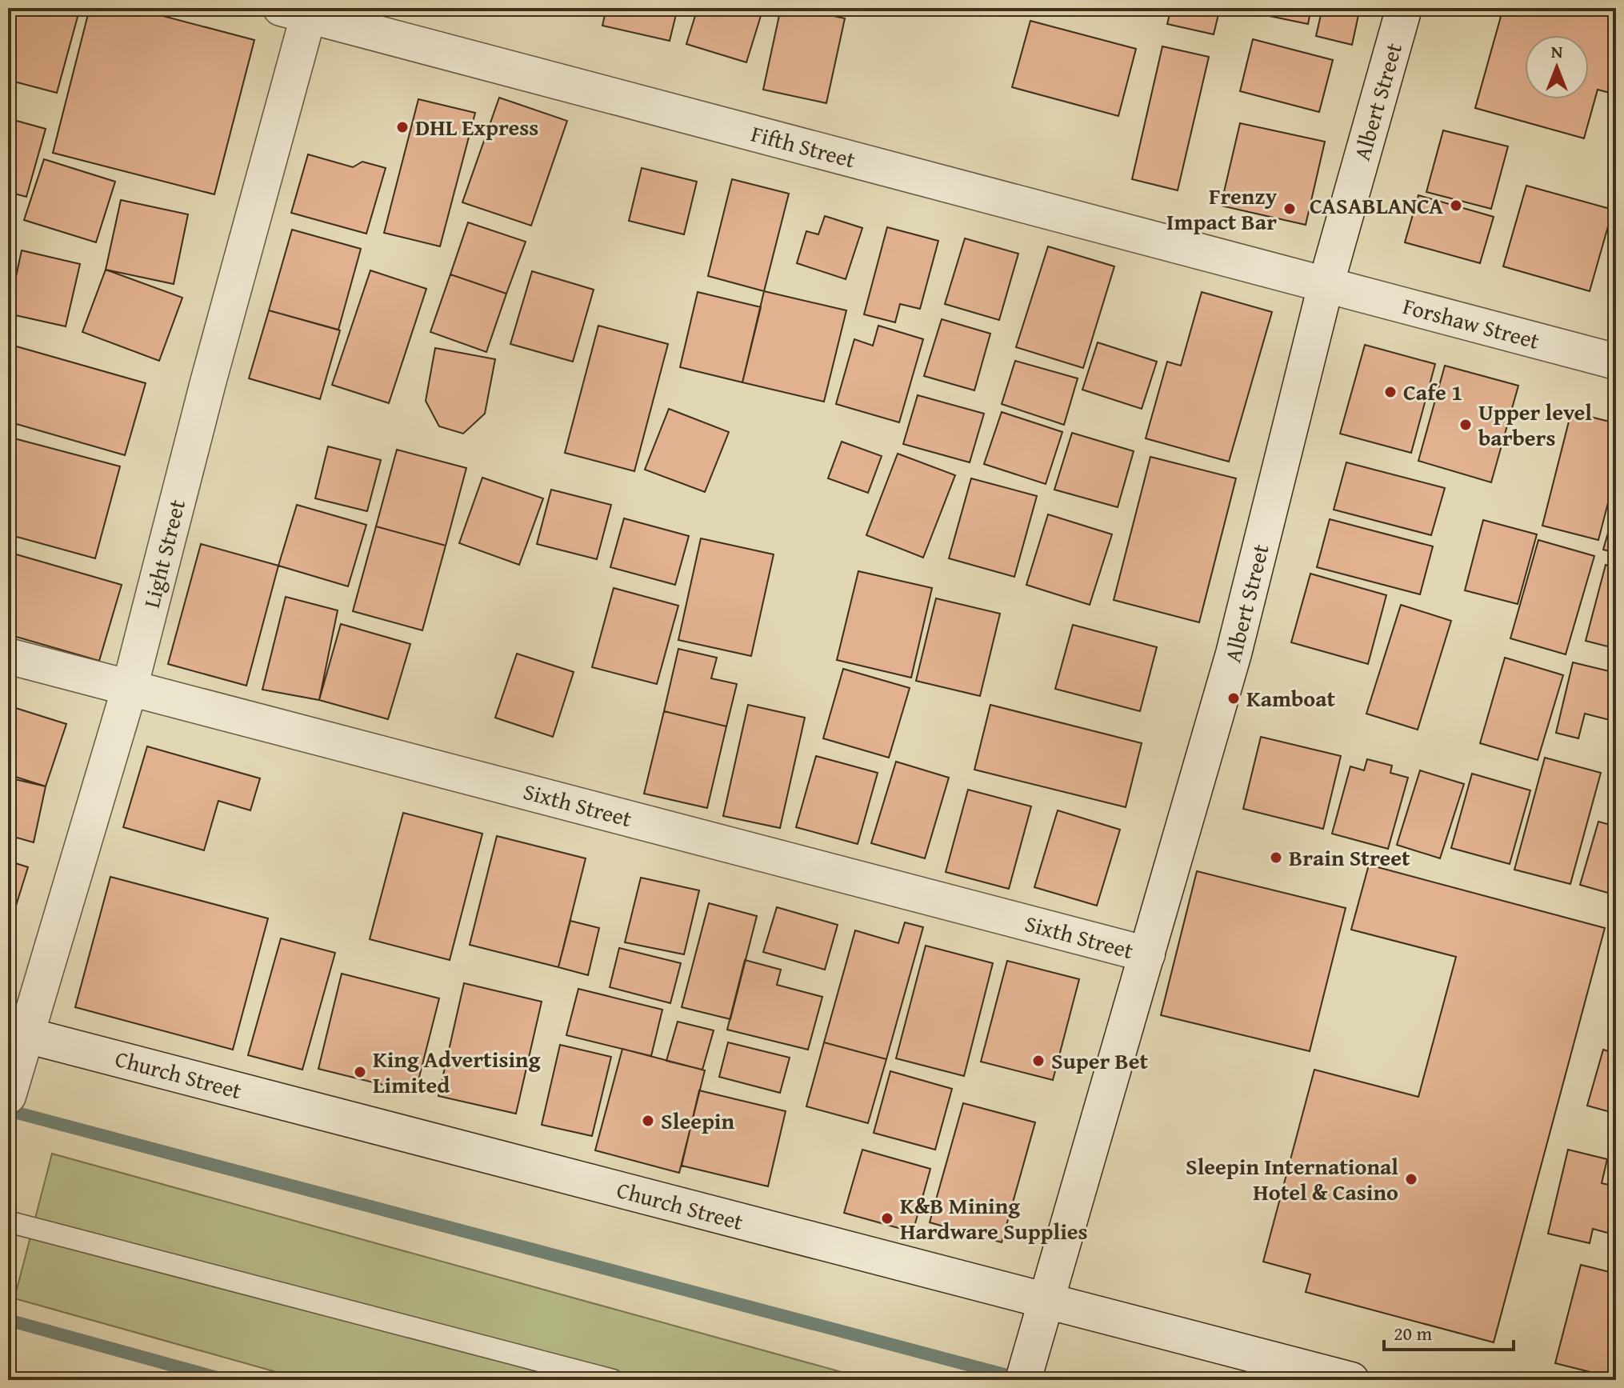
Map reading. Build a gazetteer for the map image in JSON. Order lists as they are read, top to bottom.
{
  "streets": {
    "street": [
      "Albert Street",
      "Fifth Street",
      "Forshaw Street",
      "Light Street",
      "Sixth Street",
      "Church Street"
    ]
  },
  "crossings": [
    ["Albert Street", "Fifth Street"],
    ["Albert Street", "Forshaw Street"],
    ["Albert Street", "Sixth Street"],
    ["Albert Street", "Church Street"],
    ["Fifth Street", "Forshaw Street"],
    ["Fifth Street", "Light Street"],
    ["Light Street", "Sixth Street"],
    ["Light Street", "Church Street"]
  ],
  "places": [
    "DHL Express",
    "CASABLANCA",
    "Frenzy Impact Bar",
    "Cafe 1",
    "Upper level barbers",
    "Kamboat",
    "Brain Street",
    "Super Bet",
    "King Advertising Limited",
    "Sleepin",
    "Sleepin International Hotel & Casino",
    "K&B Mining Hardware Supplies"
  ],
  "scale_bar": "20 m",
  "north": "top"
}
